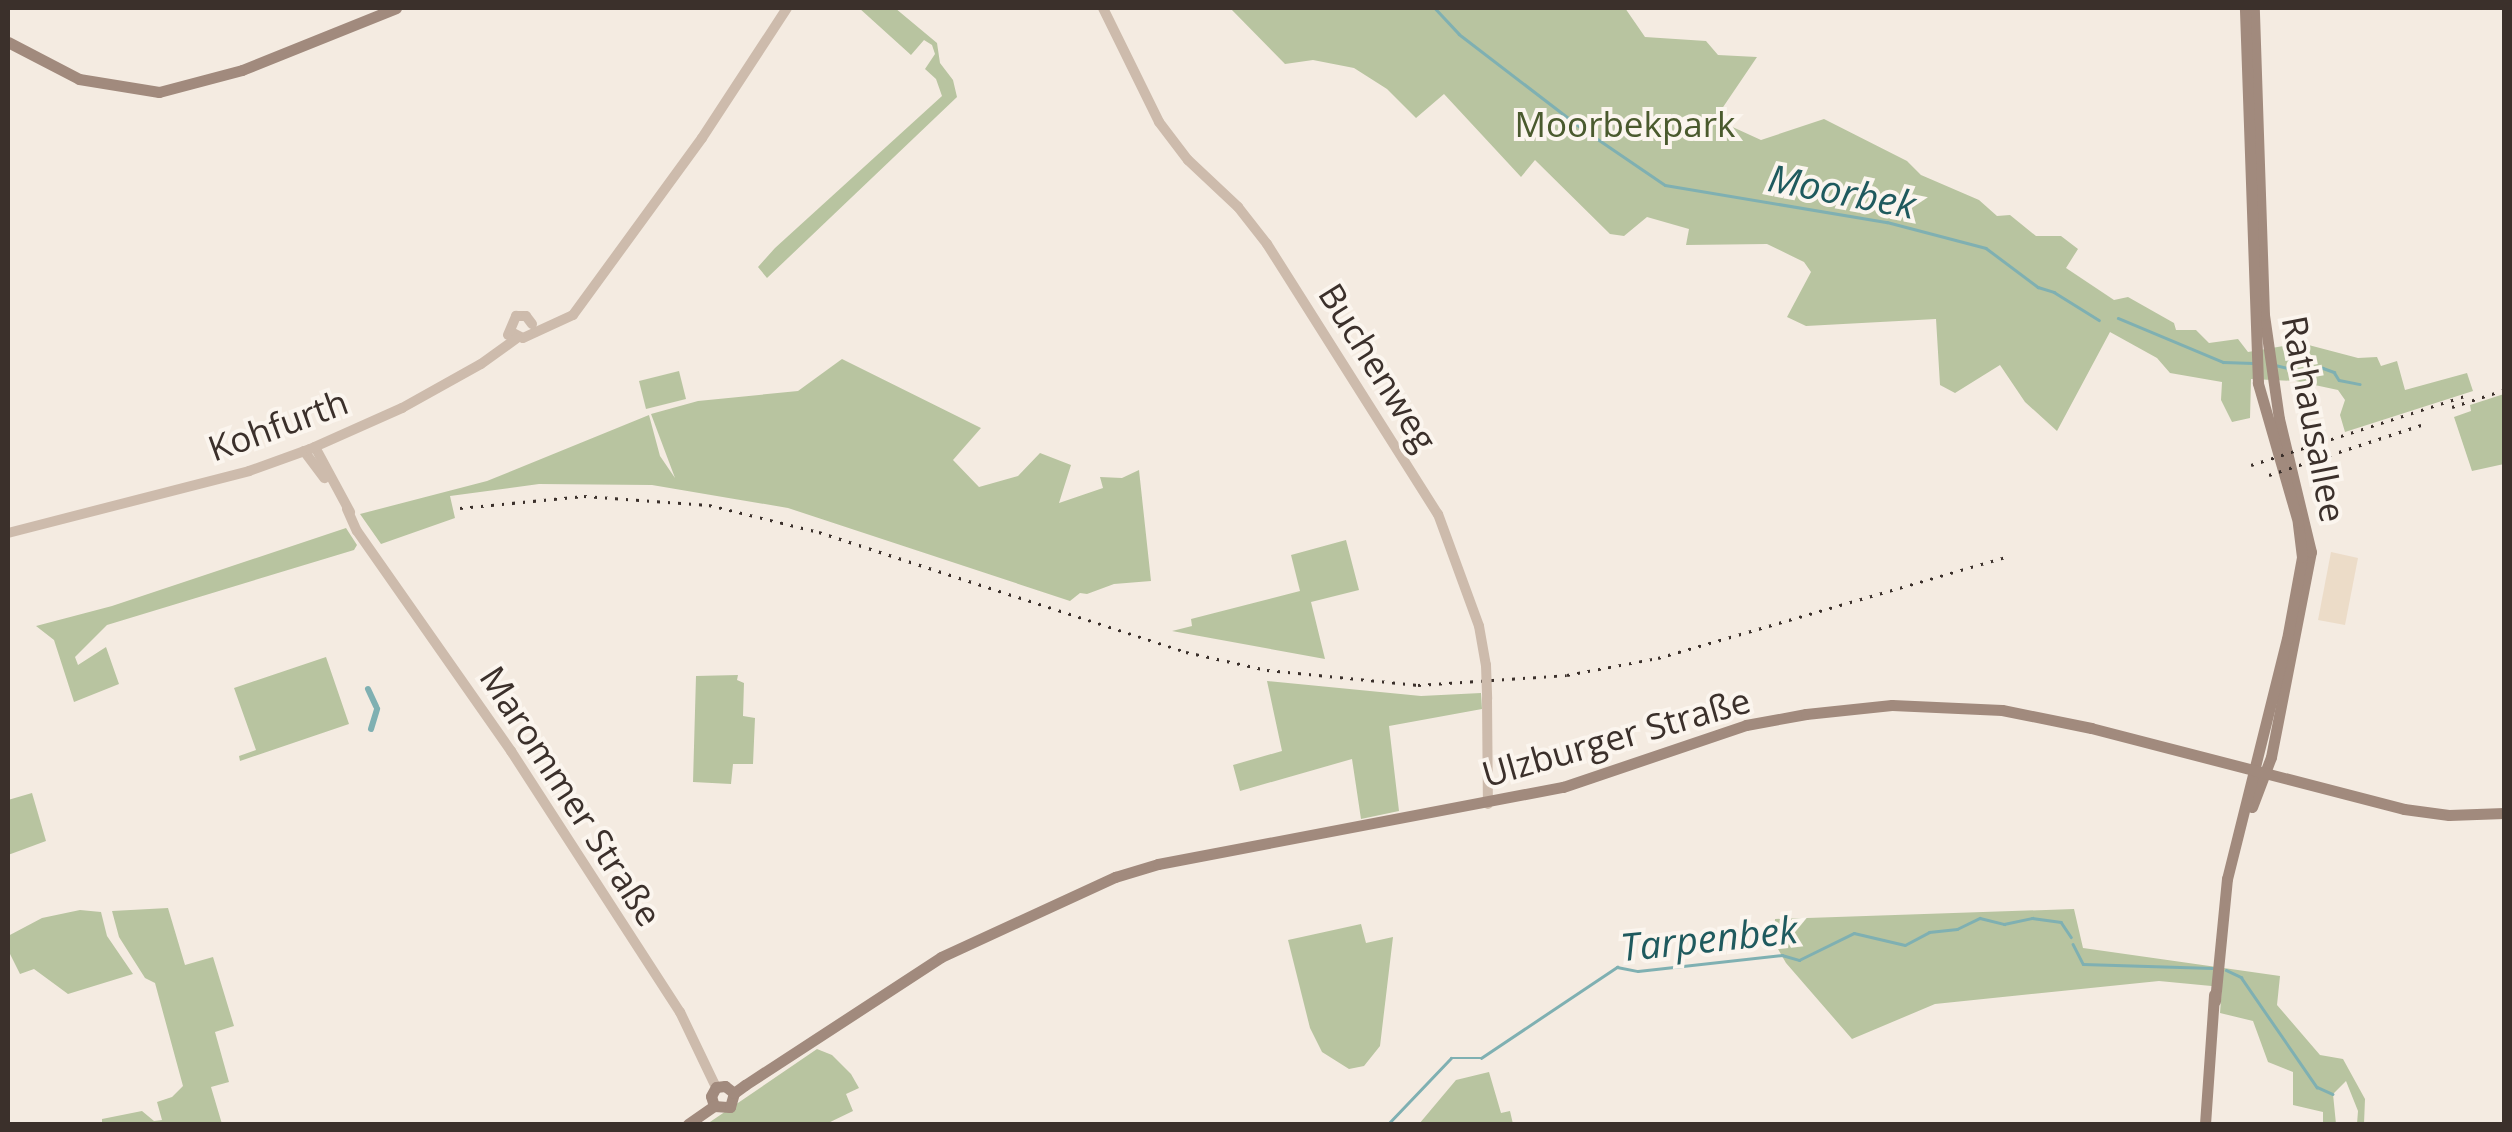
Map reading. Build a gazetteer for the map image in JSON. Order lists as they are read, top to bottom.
{
  "streets": {
    "main road": ["Rathausallee", "Ulzburger Straße"],
    "street": ["Buchenweg", "Kohfurth", "Marommer Straße"]
  },
  "crossings": [
    ["Buchenweg", "Ulzburger Straße"],
    ["Rathausallee", "Ulzburger Straße"],
    ["Kohfurth", "Marommer Straße"],
    ["Ulzburger Straße", "Marommer Straße"]
  ],
  "water": ["Moorbek", "Tarpenbek"],
  "parks": ["Moorbekpark"]
}
